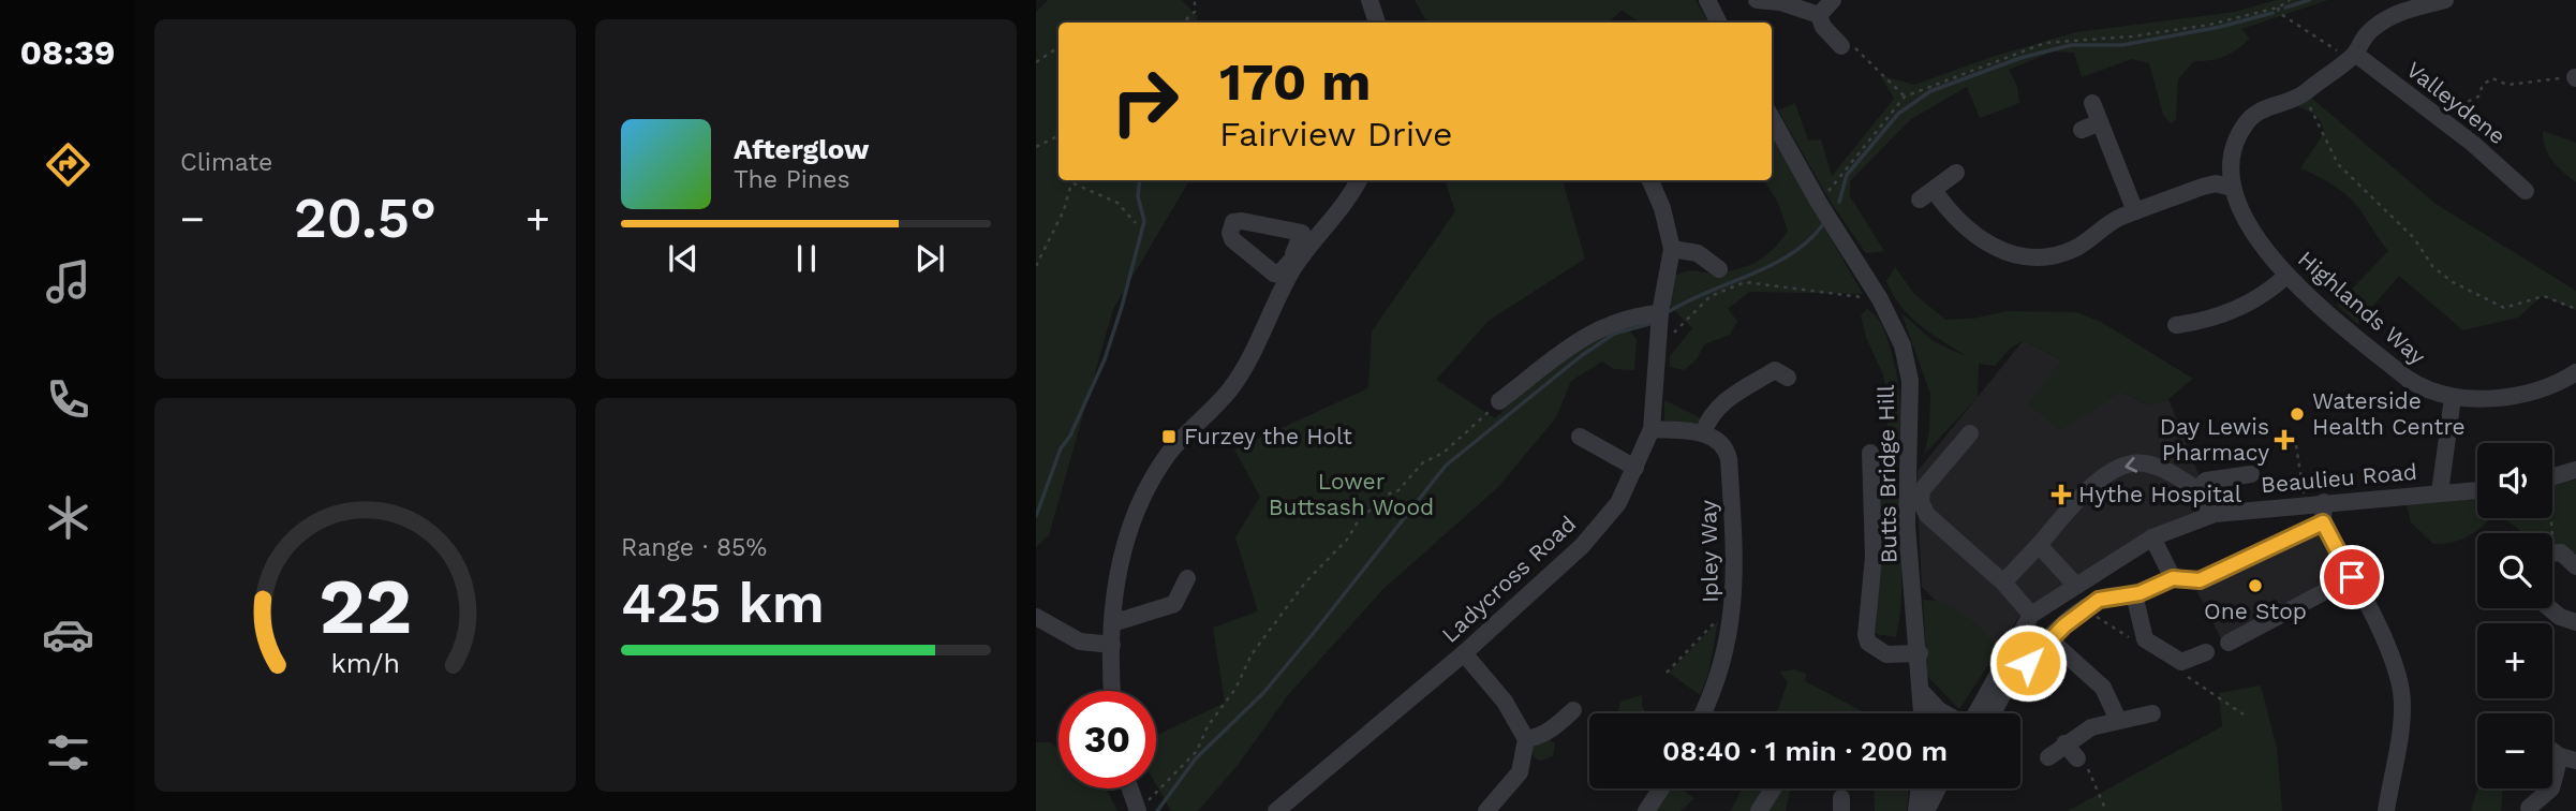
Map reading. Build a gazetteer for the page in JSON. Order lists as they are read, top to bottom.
{
  "streets": {
    "street": [
      "Valleydene",
      "Highlands Way",
      "Butts Bridge Hill",
      "Beaulieu Road",
      "Ipley Way",
      "Ladycross Road"
    ]
  },
  "crossings": [
    ["Valleydene", "Highlands Way"]
  ],
  "parks": ["Lower Buttsash Wood"],
  "places": {
    "other": ["Waterside Health Centre", "One Stop"],
    "transit": ["Furzey the Holt"],
    "health": ["Day Lewis Pharmacy", "Hythe Hospital"]
  },
  "page": {
    "tabs": "08:39",
    "tile": [
      "Climate",
      ["Range · 85%", "425 km"]
    ],
    "turn": ["170 m", "Fairview Drive"],
    "song": ["Afterglow", "The Pines"],
    "heat": ["−", "20.5°", "+"],
    "map_buttons": ["+", "−"],
    "limit": "30",
    "trip": "08:40 · 1 min · 200 m",
    "gauge": ["22", "km/h"]
  }
}
